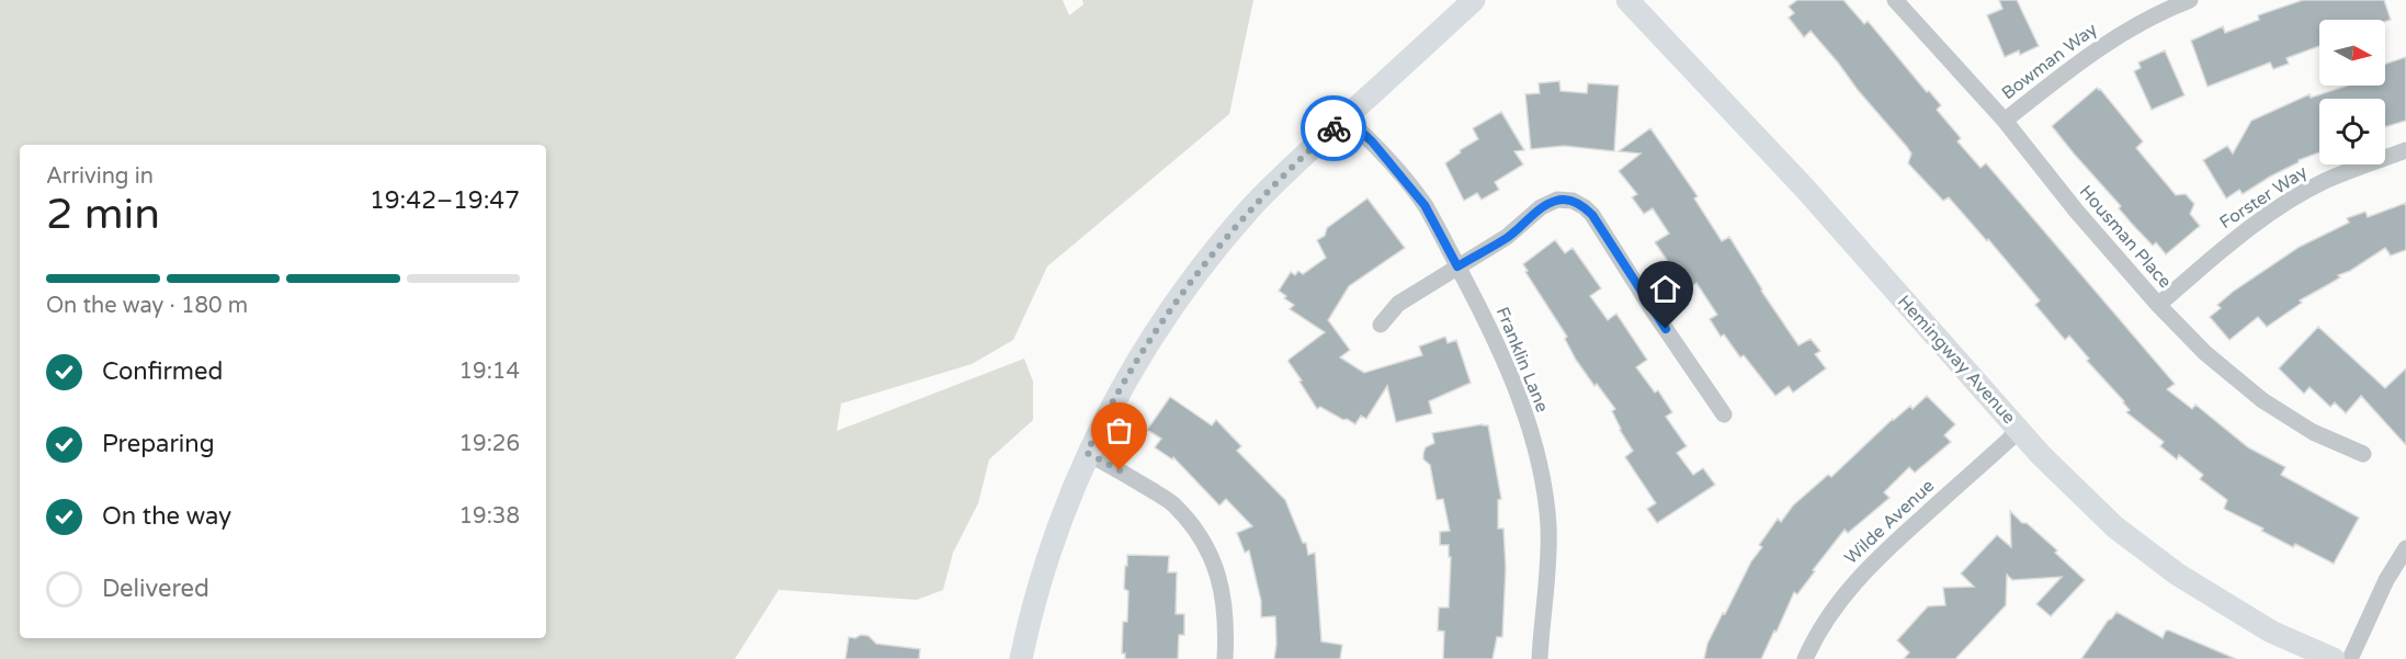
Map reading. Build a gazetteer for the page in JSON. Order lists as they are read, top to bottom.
{
  "streets": {
    "main road": ["Hemingway Avenue"],
    "street": [
      "Bowman Way",
      "Forster Way",
      "Housman Place",
      "Franklin Lane",
      "Wilde Avenue"
    ]
  },
  "crossings": [
    ["Bowman Way", "Housman Place"],
    ["Forster Way", "Housman Place"],
    ["Hemingway Avenue", "Wilde Avenue"]
  ],
  "north": "right",
  "page": {
    "heading": ["2 min", "Arriving in", "19:42–19:47"],
    "bar": "On the way · 180 m",
    "list": [
      ["Confirmed", "19:14"],
      ["Preparing", "19:26"],
      ["On the way", "19:38"],
      "Delivered"
    ]
  }
}
